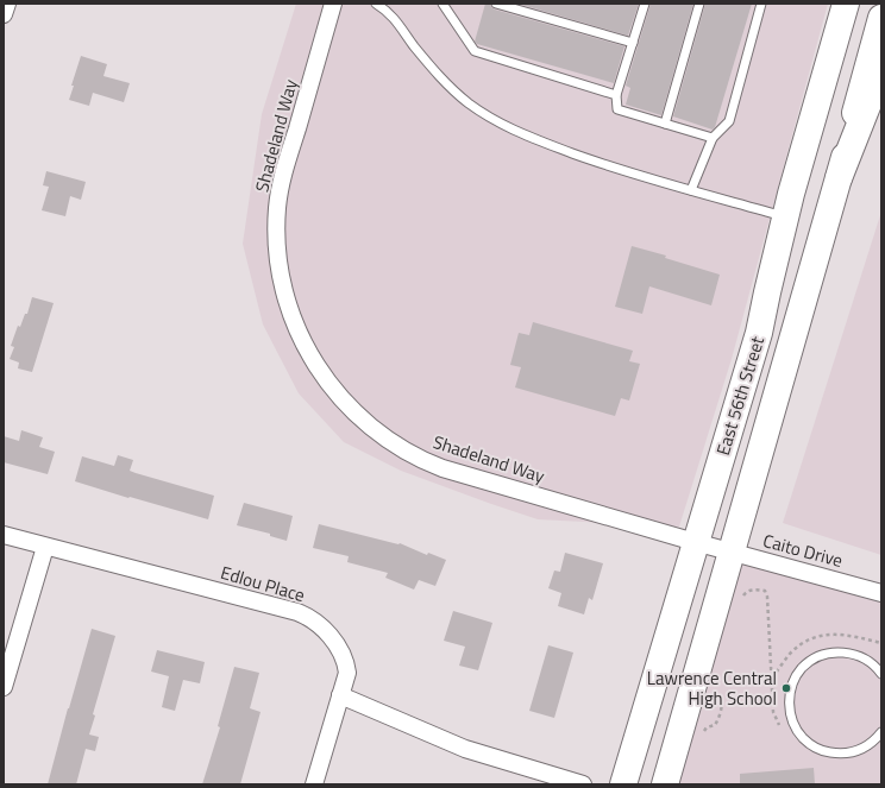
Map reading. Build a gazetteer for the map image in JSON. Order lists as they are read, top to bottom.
{
  "streets": {
    "main road": ["East 56th Street"],
    "street": ["Shadeland Way", "Caito Drive", "Edlou Place"]
  },
  "crossings": [
    ["Shadeland Way", "East 56th Street"],
    ["Shadeland Way", "Caito Drive"],
    ["East 56th Street", "Caito Drive"]
  ],
  "places": ["Lawrence Central High School"]
}
